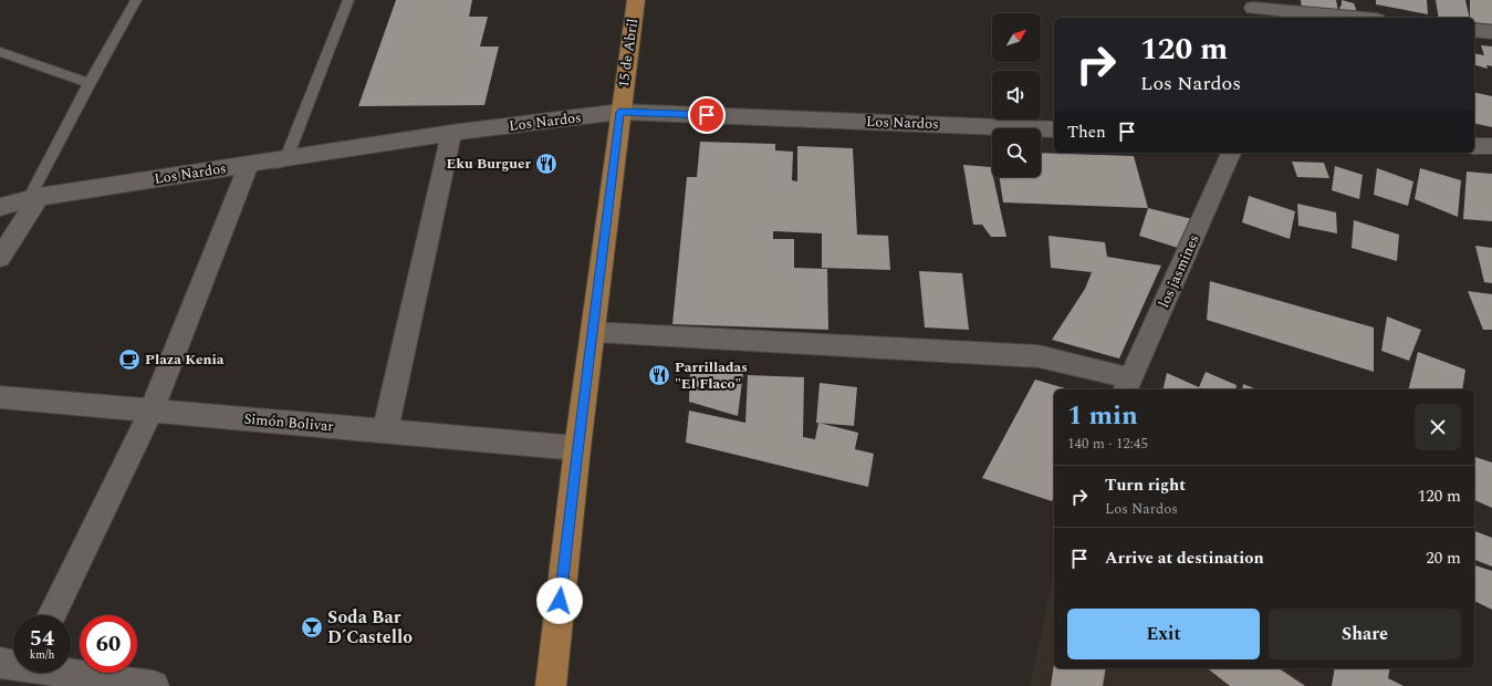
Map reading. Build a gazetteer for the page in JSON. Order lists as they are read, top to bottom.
{
  "streets": {
    "main road": ["15 de Abril"],
    "street": ["Los Nardos", "los jasmines", "Simón Bolivar"]
  },
  "crossings": [
    ["15 de Abril", "Los Nardos"],
    ["15 de Abril", "Simón Bolivar"]
  ],
  "places": {
    "restaurant": ["Eku Burguer", "Parrilladas \"El Flaco\""],
    "cafe": ["Plaza Kenia"],
    "bar": ["Soda Bar D´Castello"]
  },
  "north": "top right",
  "page": {
    "turn": ["120 m", "Los Nardos"],
    "then": "Then",
    "heading": ["1 min", "140 m · 12:45"],
    "list": [
      {
        "name": "Turn right",
        "note": "Los Nardos",
        "value": "120 m"
      },
      {
        "name": "Arrive at destination",
        "value": "20 m"
      }
    ],
    "buttons": ["Exit", "Share"],
    "speed": "54 km/h",
    "limit": "60"
  }
}
